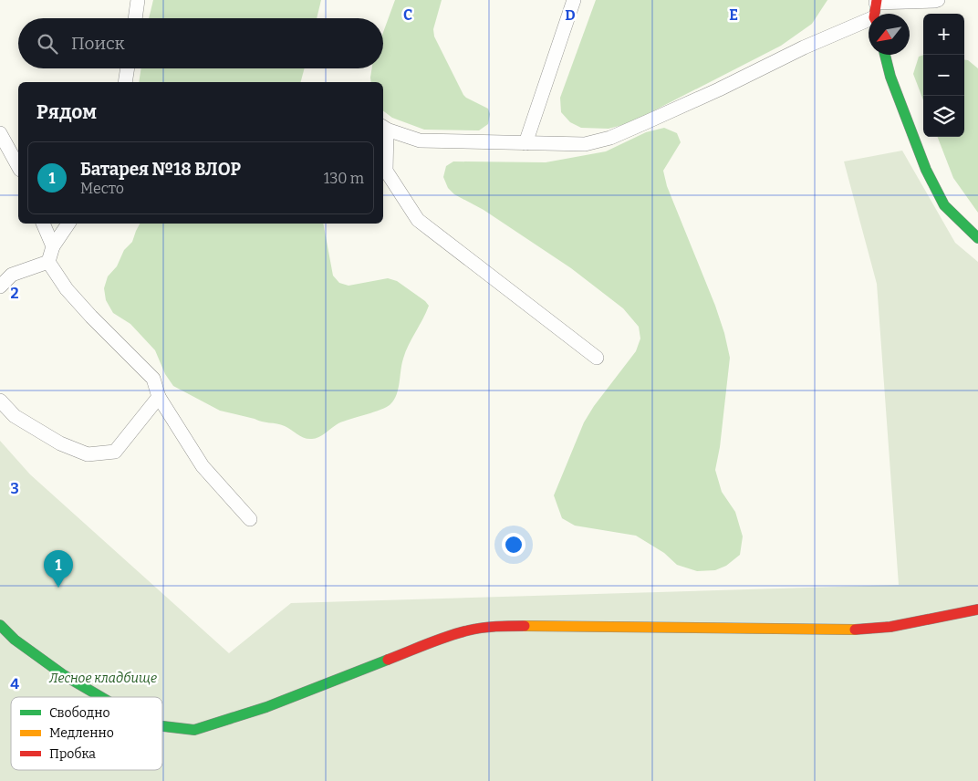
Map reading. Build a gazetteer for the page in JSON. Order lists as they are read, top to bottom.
{
  "parks": ["Лесное кладбище"],
  "legend": ["Свободно", "Медленно", "Пробка"],
  "north": "bottom left",
  "page": {
    "map_buttons": ["+", "−"],
    "search": "Поиск",
    "heading": "Рядом",
    "list": [
      {
        "mark": "1",
        "name": "Батарея №18 ВЛОР",
        "note": "Место",
        "value": "130 m"
      }
    ],
    "pins": "1"
  },
  "grid": {
    "columns": ["C", "D", "E"],
    "rows": ["2", "3", "4"]
  }
}
